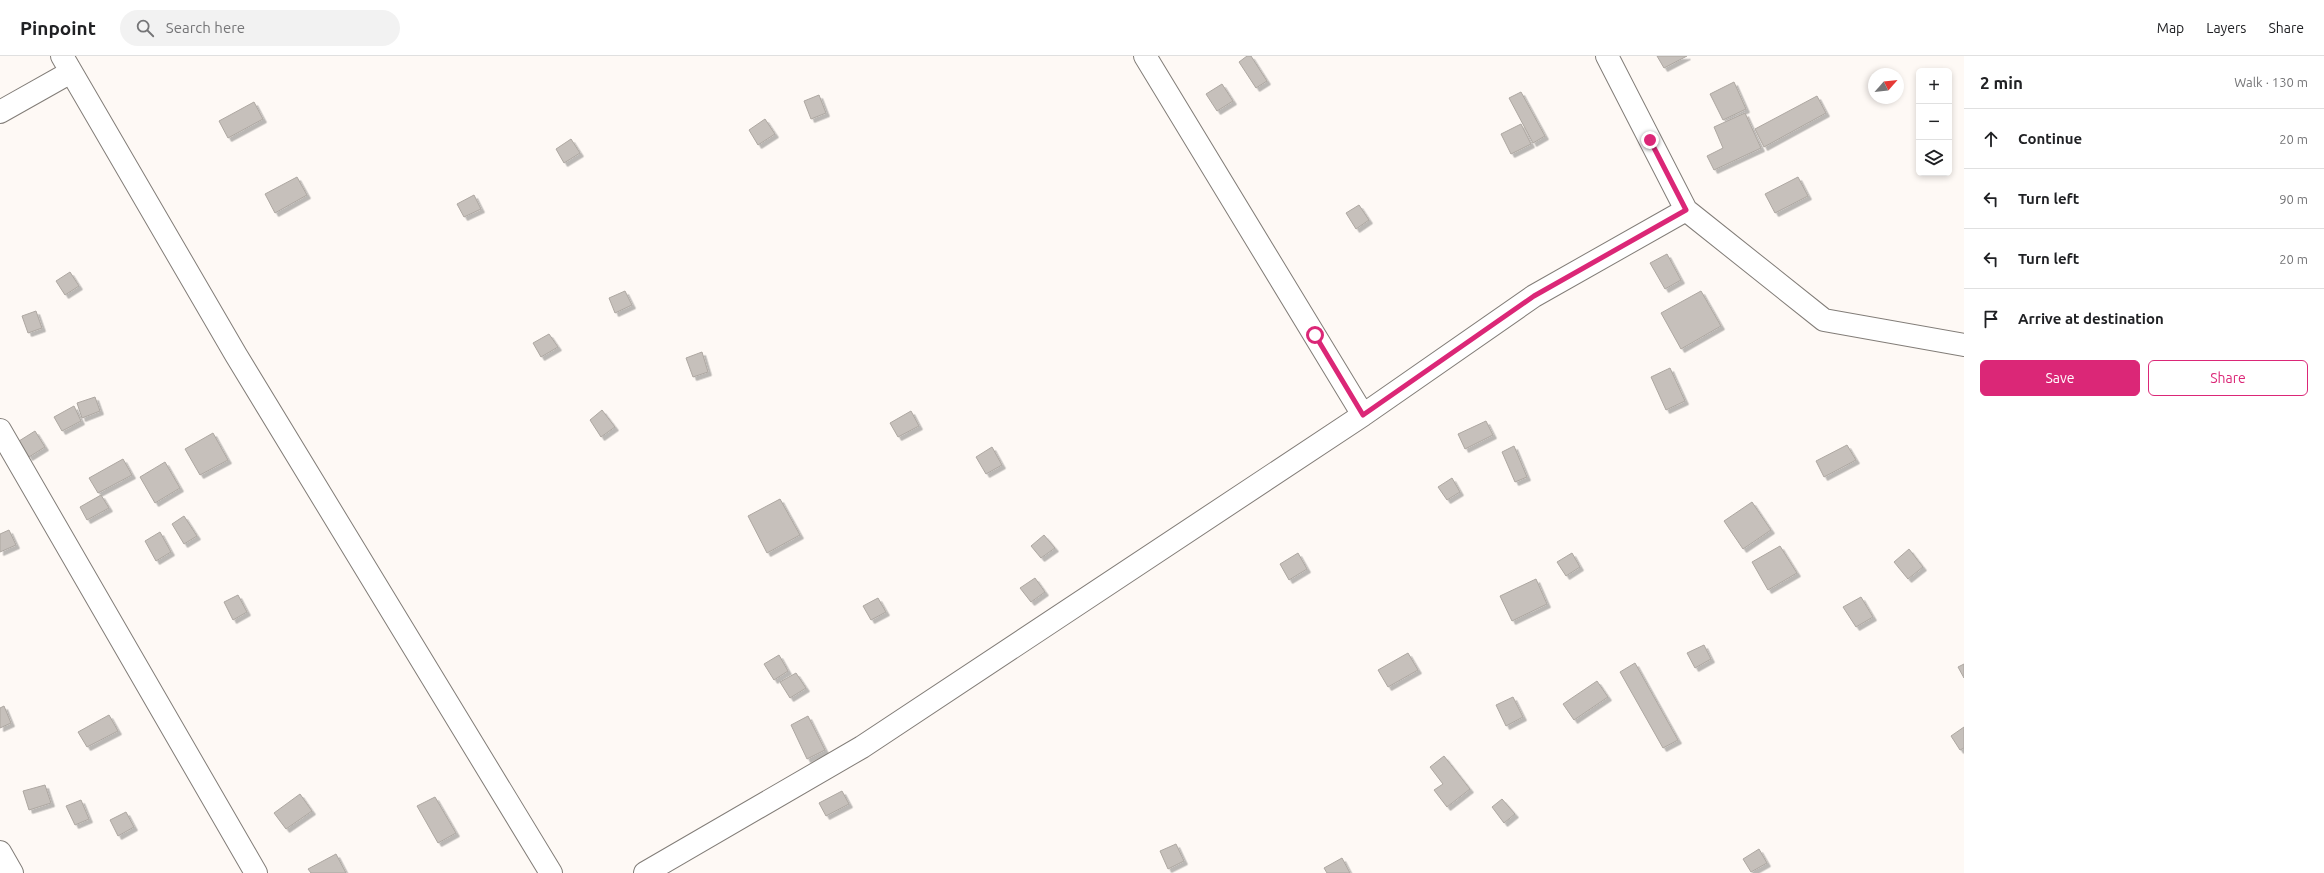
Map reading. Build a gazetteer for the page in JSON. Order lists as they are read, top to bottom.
{
  "north": "top right",
  "page": {
    "header": "Pinpoint",
    "search": "Search here",
    "nav": ["Map", "Layers", "Share"],
    "heading": ["2 min", "Walk · 130 m"],
    "map_buttons": ["+", "−"],
    "list": [
      ["Continue", "20 m"],
      ["Turn left", "90 m"],
      ["Turn left", "20 m"],
      "Arrive at destination"
    ],
    "buttons": ["Save", "Share"]
  }
}
